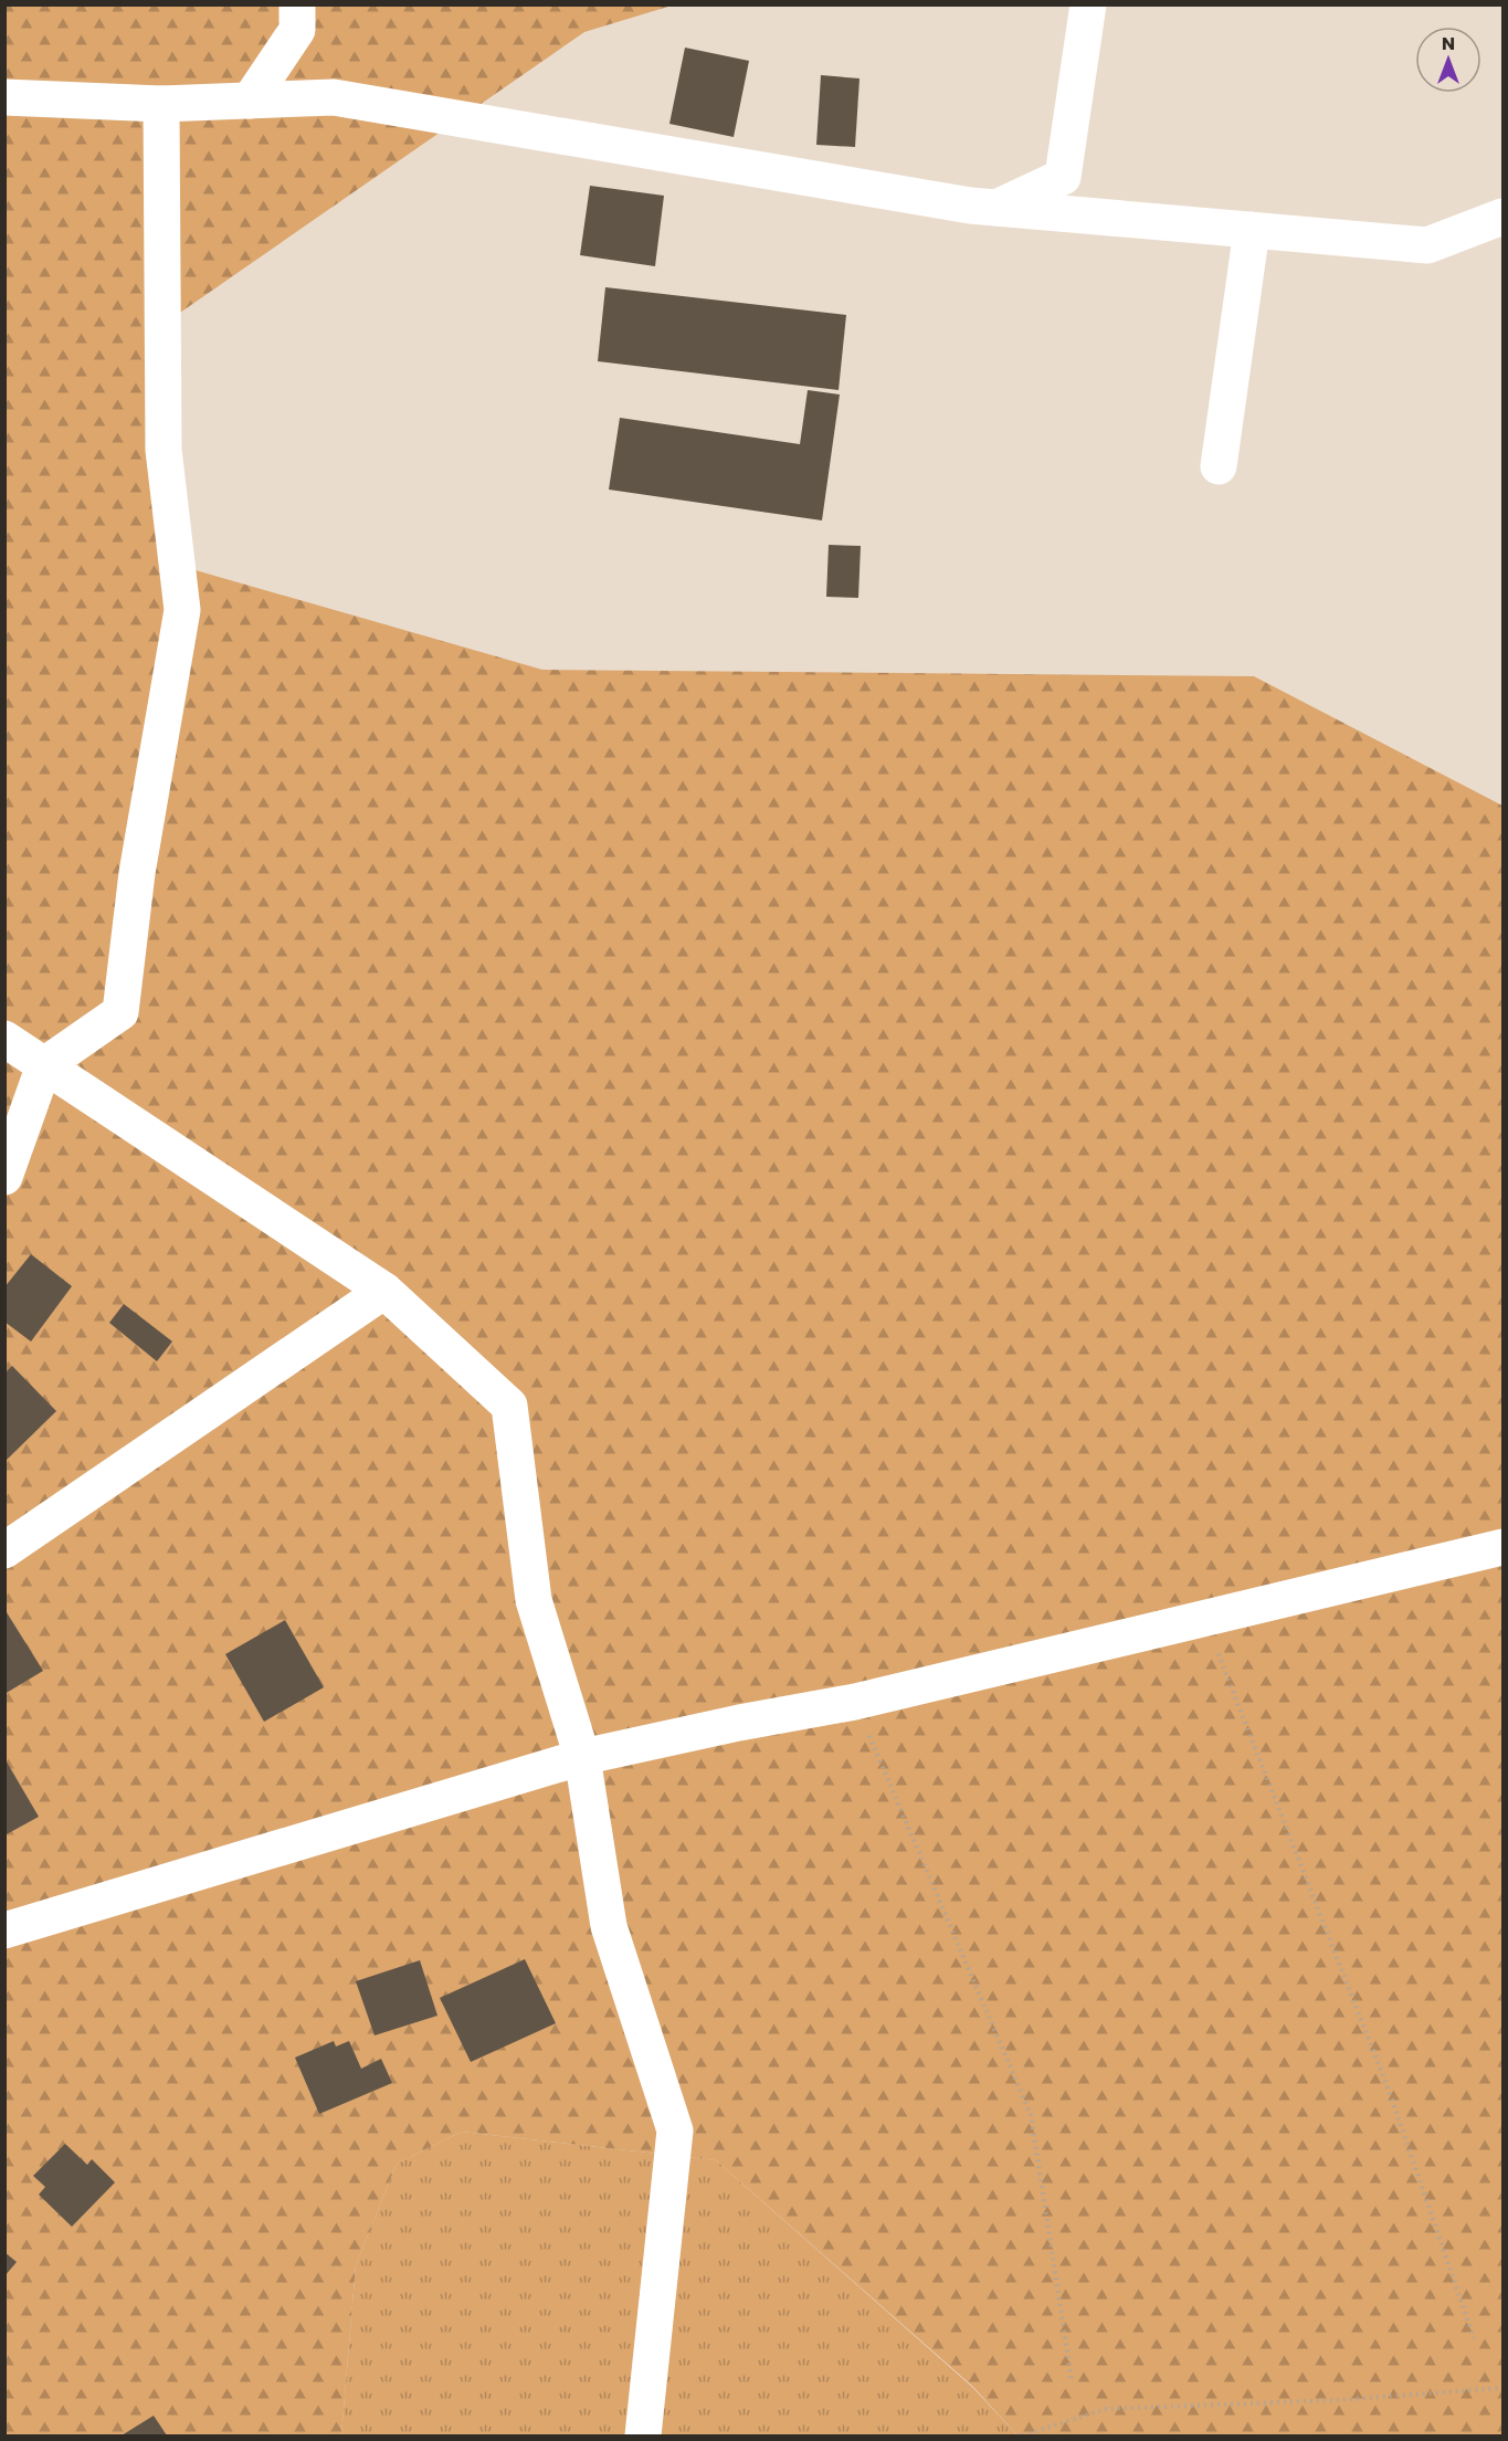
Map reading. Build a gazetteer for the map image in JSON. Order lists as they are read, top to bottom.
{
  "north": "top"
}
